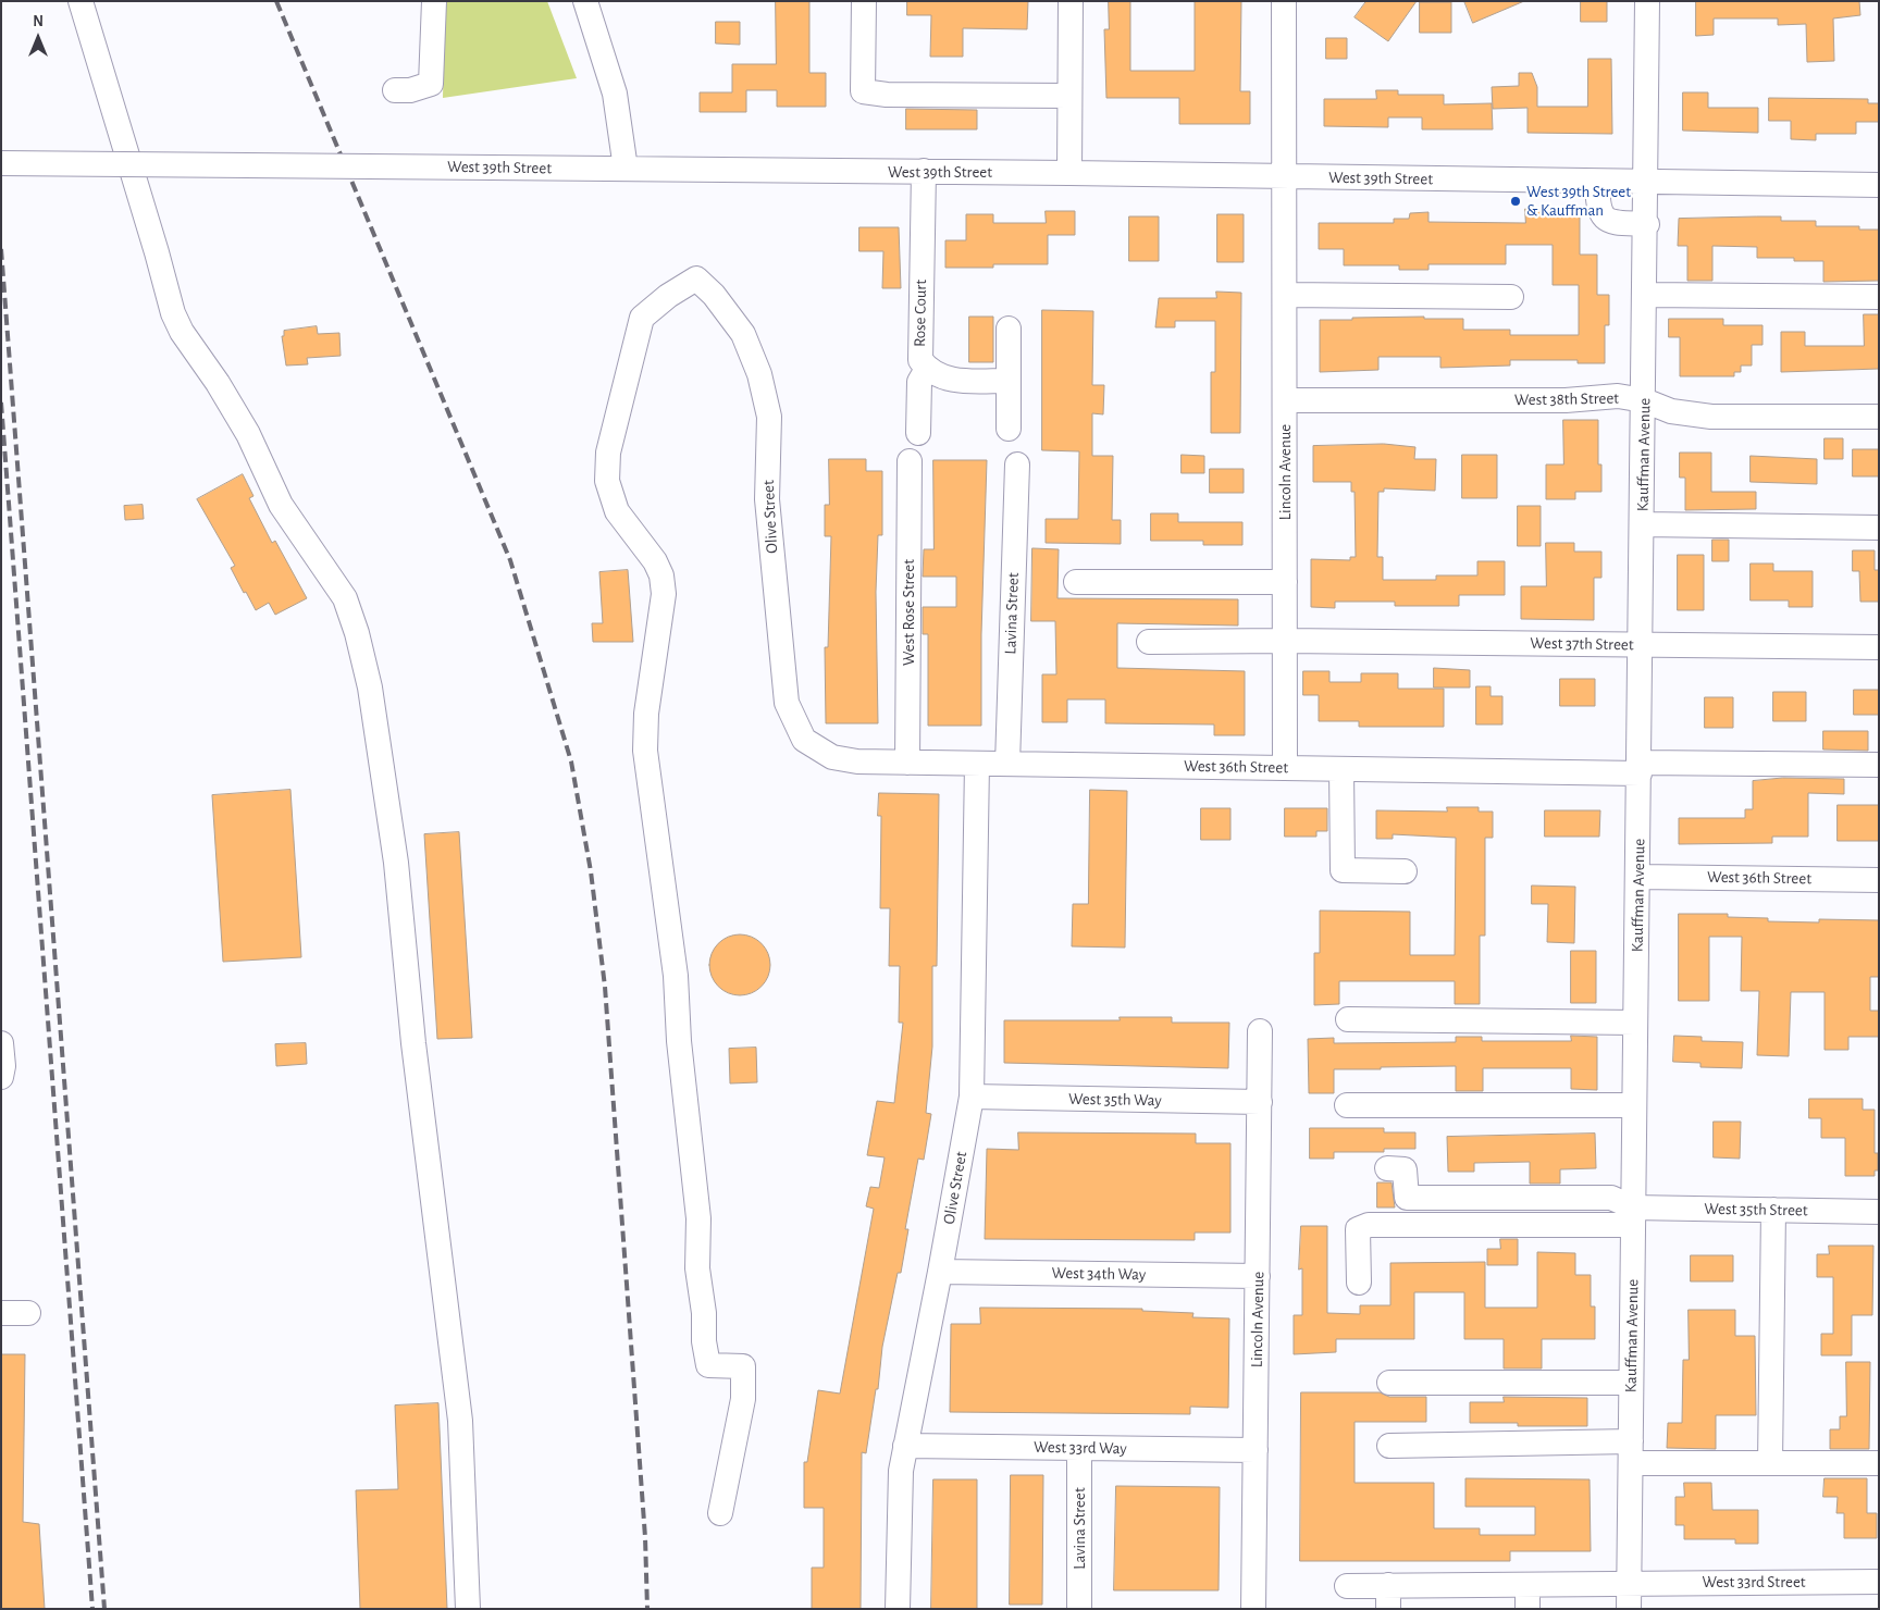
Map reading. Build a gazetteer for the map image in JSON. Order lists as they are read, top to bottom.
{
  "streets": {
    "street": [
      "West 39th Street",
      "Rose Court",
      "West 38th Street",
      "Kauffman Avenue",
      "Lincoln Avenue",
      "Olive Street",
      "West Rose Street",
      "Lavina Street",
      "West 37th Street",
      "West 36th Street",
      "West 35th Way",
      "West 35th Street",
      "West 34th Way",
      "West 33rd Way",
      "West 33rd Street"
    ]
  },
  "crossings": [
    ["West 39th Street", "Rose Court"],
    ["West 39th Street", "Kauffman Avenue"],
    ["West 39th Street", "Lincoln Avenue"],
    ["West 38th Street", "Kauffman Avenue"],
    ["West 38th Street", "Lincoln Avenue"],
    ["Kauffman Avenue", "West 37th Street"],
    ["Kauffman Avenue", "West 36th Street"],
    ["Kauffman Avenue", "West 35th Street"],
    ["Kauffman Avenue", "West 33rd Street"],
    ["Lincoln Avenue", "West 37th Street"],
    ["Lincoln Avenue", "West 36th Street"],
    ["Lincoln Avenue", "West 35th Way"],
    ["Lincoln Avenue", "West 34th Way"],
    ["Lincoln Avenue", "West 33rd Way"],
    ["Olive Street", "West 36th Street"],
    ["Olive Street", "West 35th Way"],
    ["Olive Street", "West 34th Way"],
    ["Olive Street", "West 33rd Way"],
    ["West Rose Street", "West 36th Street"],
    ["Lavina Street", "West 36th Street"],
    ["Lavina Street", "West 33rd Way"]
  ],
  "places": ["West 39th Street & Kauffman"],
  "north": "top"
}
